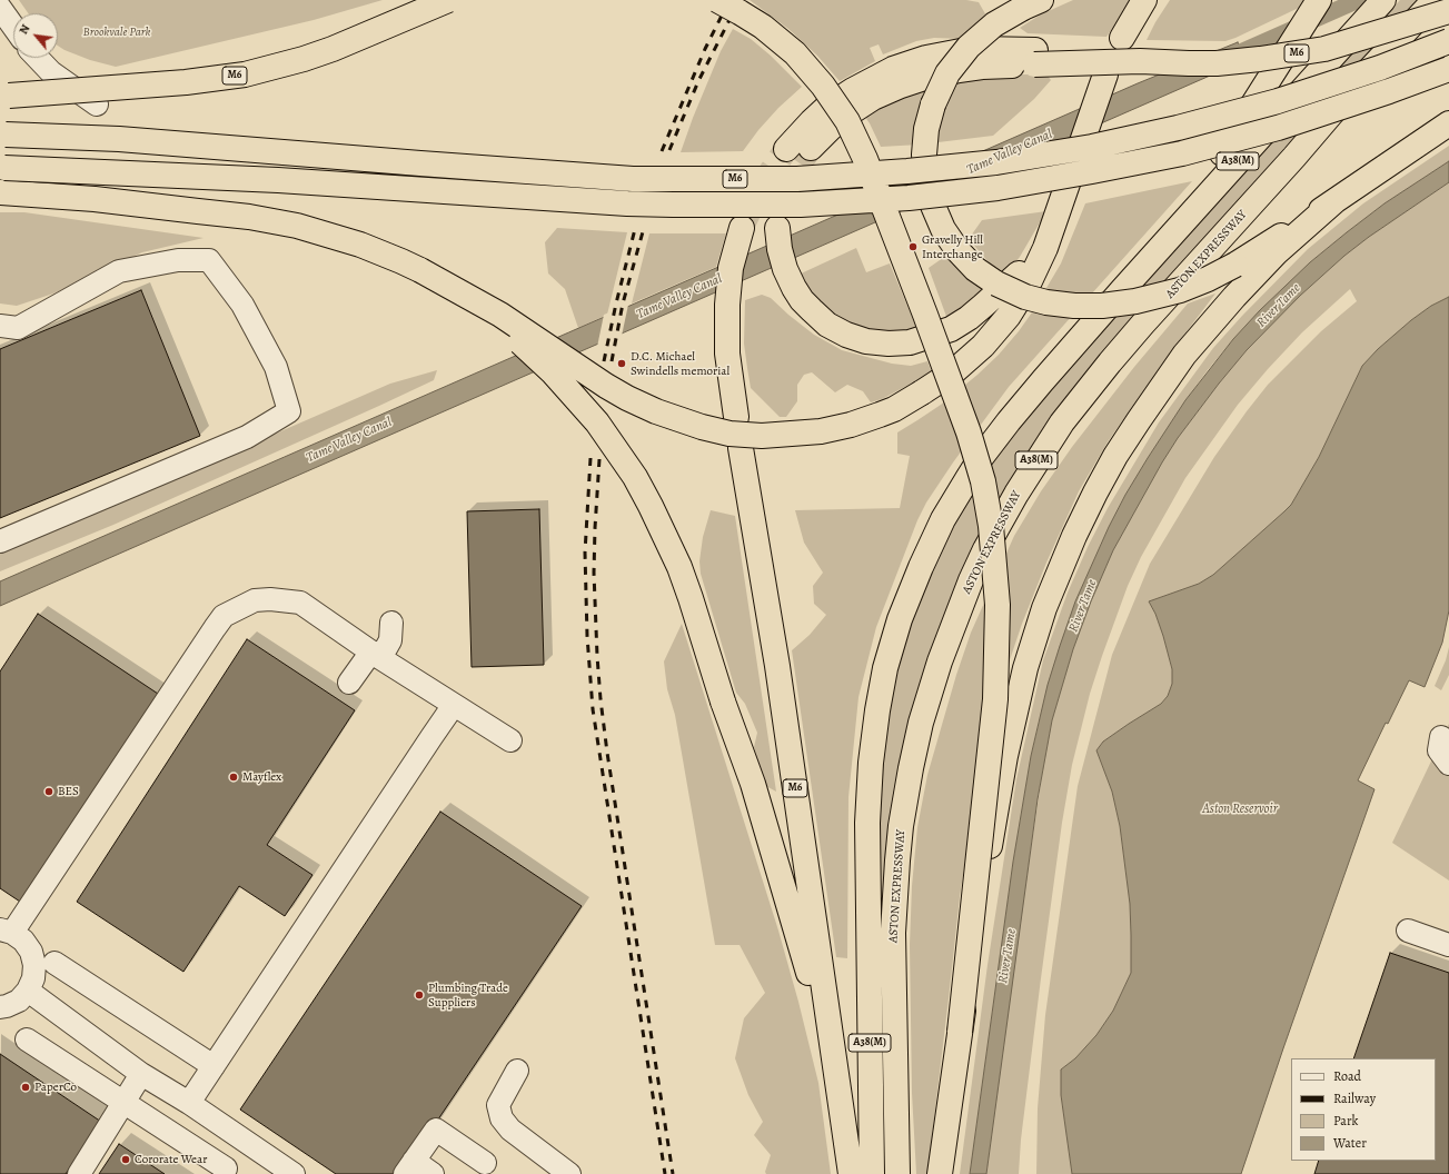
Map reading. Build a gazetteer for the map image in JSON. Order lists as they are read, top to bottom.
{
  "streets": {
    "highway": ["M6", "A38(M)", "ASTON EXPRESSWAY"]
  },
  "crossings": [
    ["M6", "ASTON EXPRESSWAY"],
    ["A38(M)", "ASTON EXPRESSWAY"]
  ],
  "water": ["Tame Valley Canal", "River Tame", "Aston Reservoir"],
  "parks": ["Brookvale Park"],
  "places": [
    "Gravelly Hill Interchange",
    "D.C. Michael Swindells memorial",
    "Mayflex",
    "BES",
    "Plumbing Trade Suppliers",
    "PaperCo",
    "Cororate Wear"
  ],
  "legend": [
    "Road",
    "Railway",
    "Park",
    "Water"
  ],
  "north": "top left"
}
